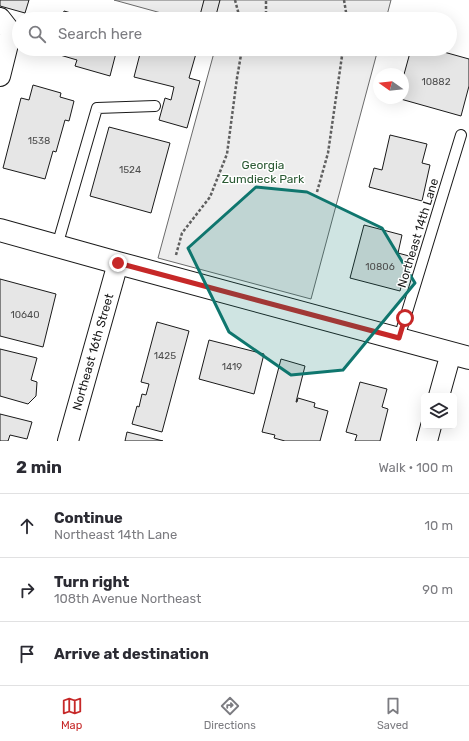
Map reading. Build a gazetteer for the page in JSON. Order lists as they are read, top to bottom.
{
  "streets": {
    "street": ["Northeast 16th Street"],
    "lane": ["Northeast 14th Lane"]
  },
  "parks": ["Georgia Zumdieck Park"],
  "house_numbers": [
    "10882",
    "1538",
    "1524",
    "10806",
    "10640",
    "1425",
    "1419"
  ],
  "north": "left",
  "page": {
    "search": "Search here",
    "heading": ["2 min", "Walk · 100 m"],
    "list": [
      ["Continue", "Northeast 14th Lane", "10 m"],
      ["Turn right", "108th Avenue Northeast", "90 m"],
      "Arrive at destination"
    ],
    "nav": ["Map", "Directions", "Saved"]
  }
}
